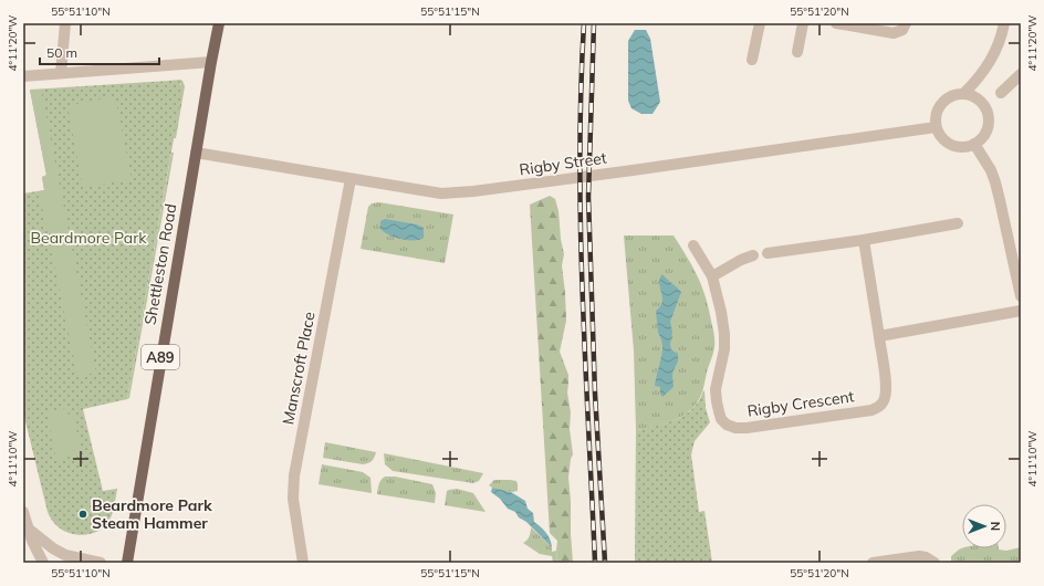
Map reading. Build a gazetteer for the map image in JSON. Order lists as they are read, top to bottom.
{
  "streets": {
    "main road": ["Shettleston Road", "A89"],
    "street": ["Rigby Street", "Manscroft Place", "Rigby Crescent"]
  },
  "crossings": [
    ["Rigby Street", "Shettleston Road"],
    ["Rigby Street", "Manscroft Place"]
  ],
  "parks": ["Beardmore Park"],
  "places": ["Beardmore Park Steam Hammer"],
  "scale_bar": "50 m",
  "north": "right",
  "coordinates": [
    "55°51'10\"N",
    "55°51'15\"N",
    "55°51'20\"N",
    "4°11'20\"W",
    "4°11'10\"W"
  ]
}
